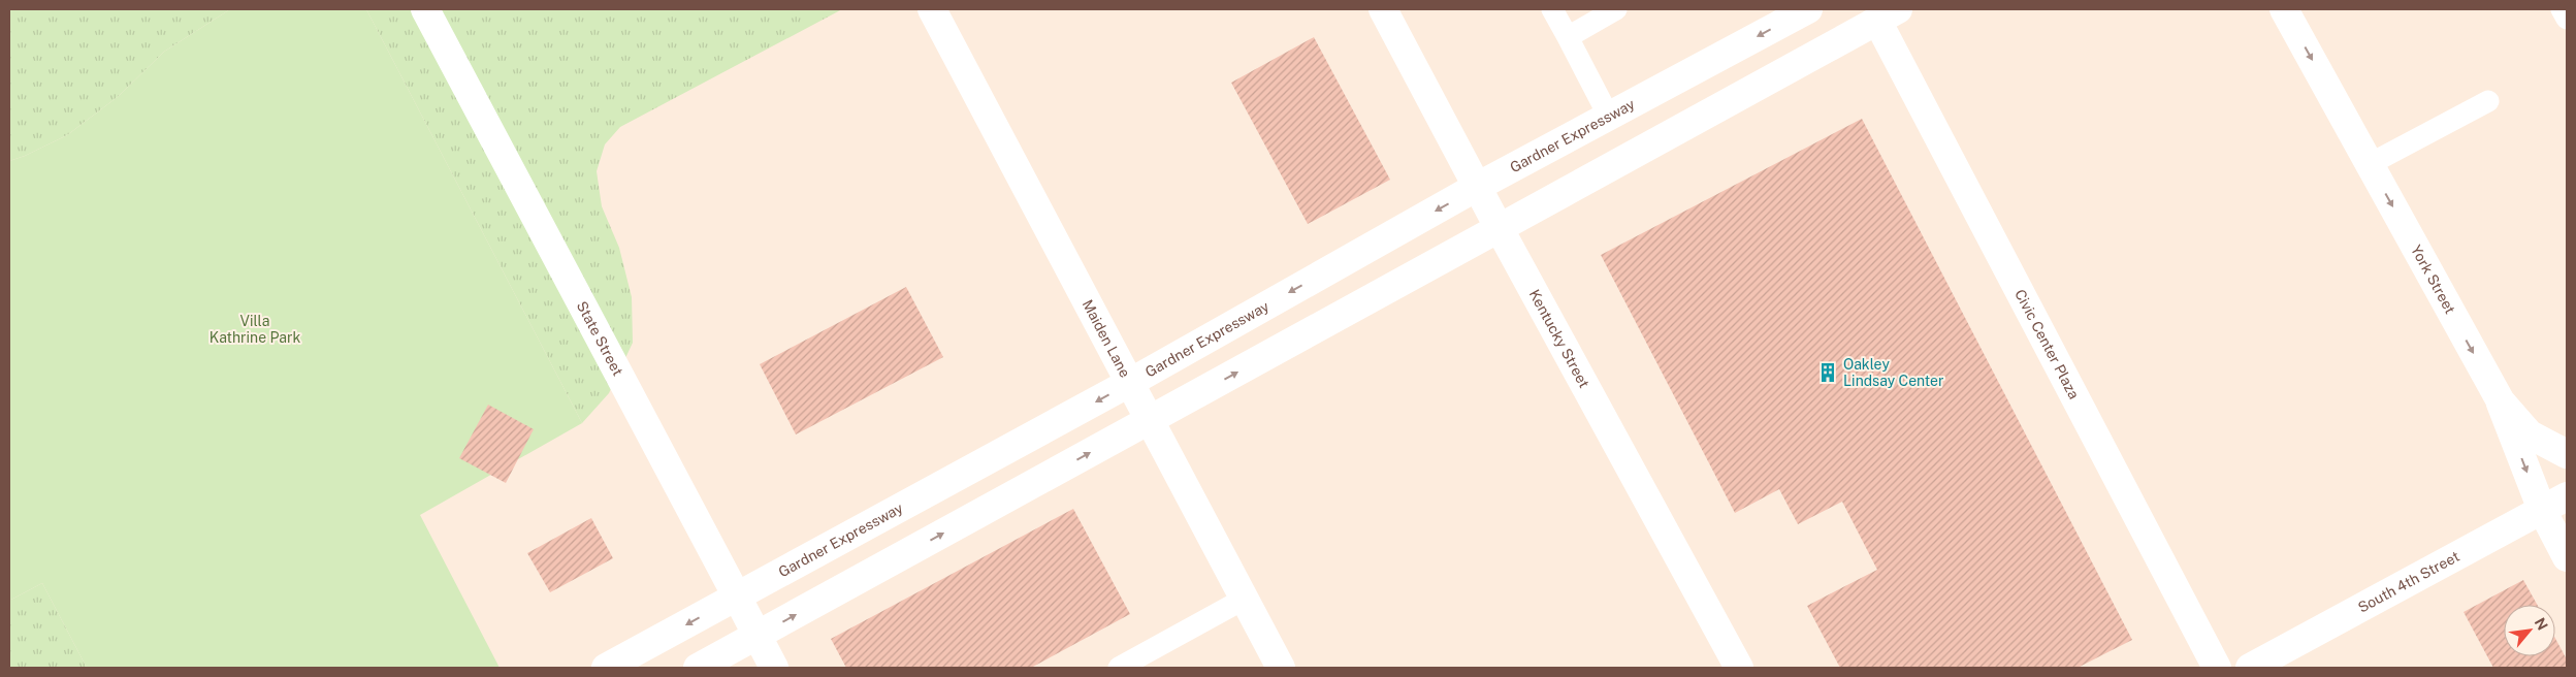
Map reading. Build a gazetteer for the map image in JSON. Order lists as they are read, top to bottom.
{
  "streets": {
    "street": [
      "Gardner Expressway",
      "York Street",
      "State Street",
      "Maiden Lane",
      "Kentucky Street",
      "Civic Center Plaza",
      "South 4th Street"
    ]
  },
  "crossings": [
    ["Gardner Expressway", "State Street"],
    ["Gardner Expressway", "Maiden Lane"],
    ["Gardner Expressway", "Kentucky Street"],
    ["York Street", "South 4th Street"]
  ],
  "one_way": ["York Street"],
  "parks": ["Villa Kathrine Park"],
  "places": {
    "building": ["Oakley Lindsay Center"]
  },
  "north": "top right"
}
